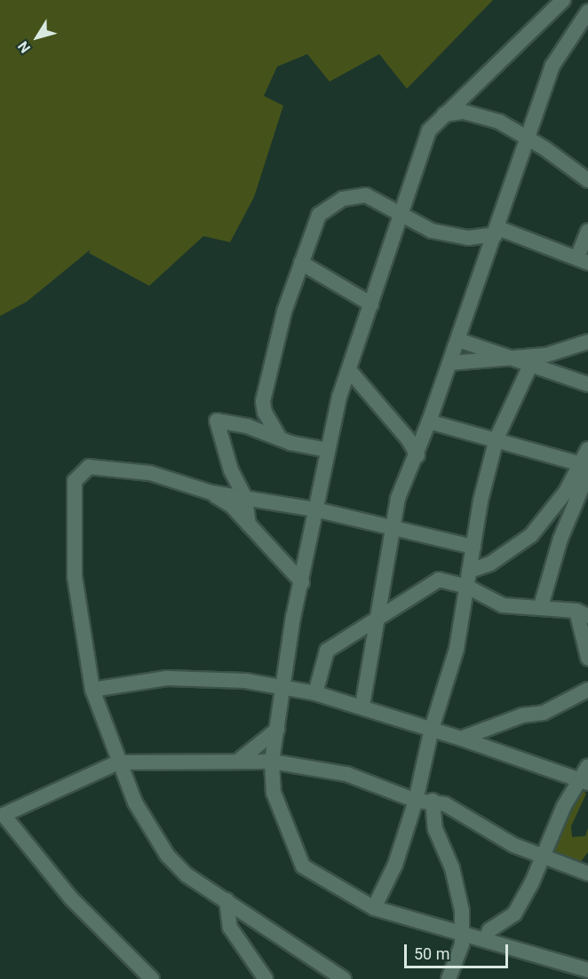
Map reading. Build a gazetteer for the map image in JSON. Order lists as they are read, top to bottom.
{
  "scale_bar": "50 m",
  "north": "bottom left"
}
